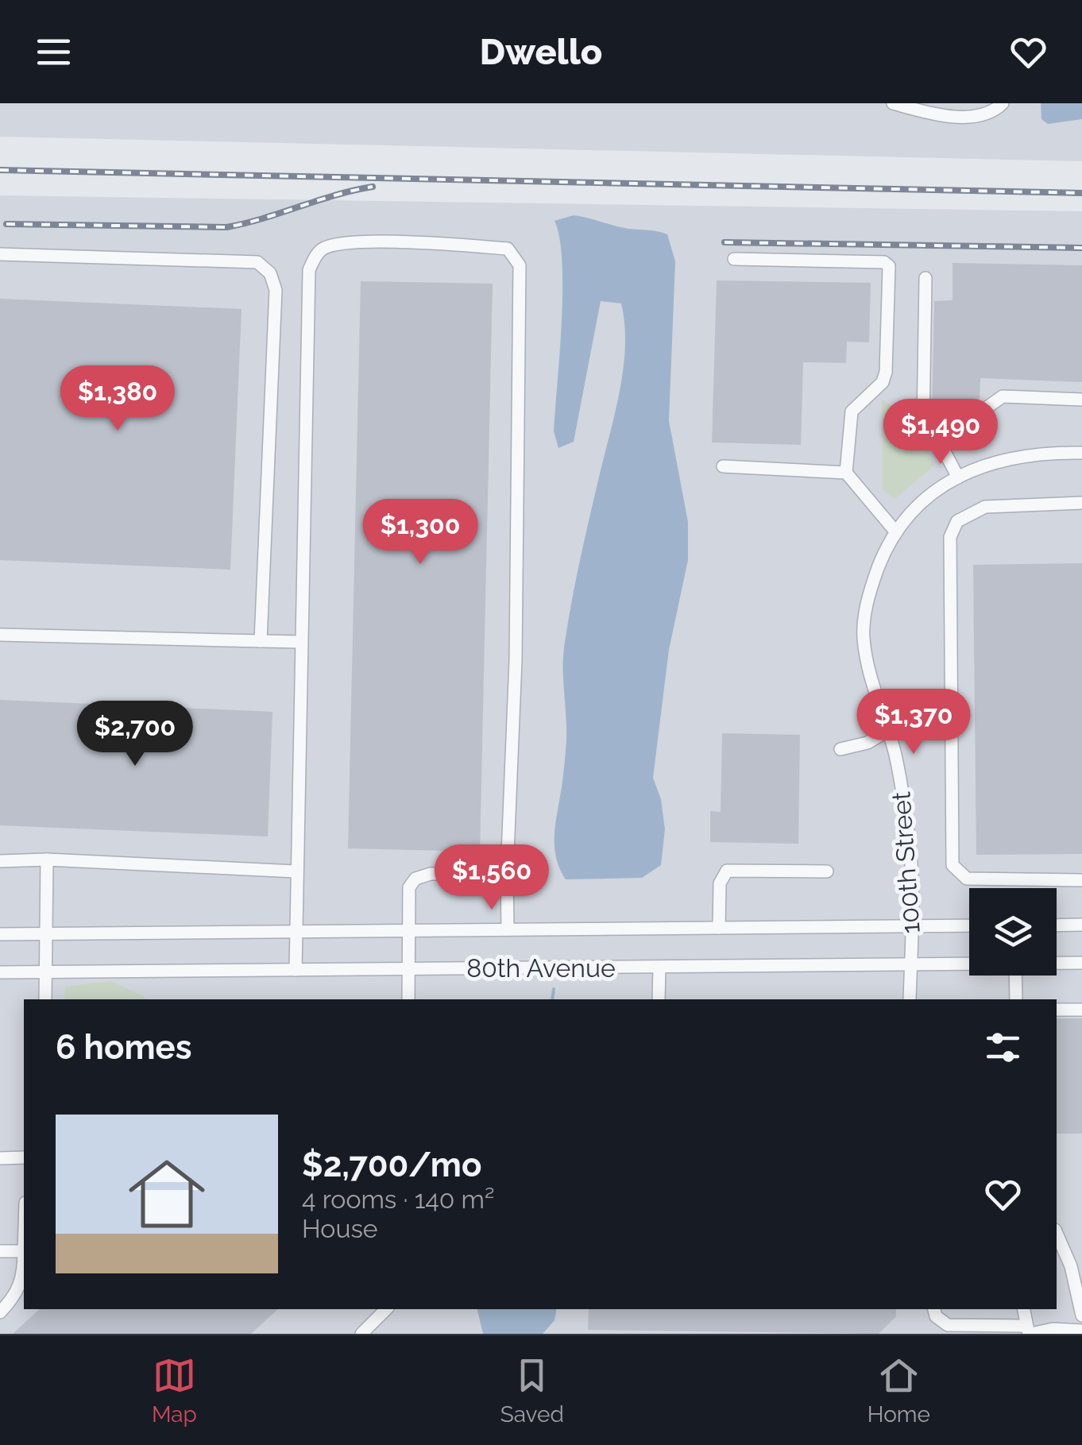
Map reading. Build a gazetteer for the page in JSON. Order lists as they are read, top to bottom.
{
  "streets": {
    "street": ["100th Street", "80th Avenue"]
  },
  "crossings": [
    ["100th Street", "80th Avenue"]
  ],
  "page": {
    "header": "Dwello",
    "price": [
      "$1,380",
      "$1,490",
      "$1,300",
      "$1,370",
      "$2,700",
      "$1,560"
    ],
    "heading": "6 homes",
    "list": [
      {
        "name": "$2,700/mo",
        "note": "4 rooms · 140 m² · House"
      }
    ],
    "tabs": ["Map", "Saved", "Home"]
  }
}
